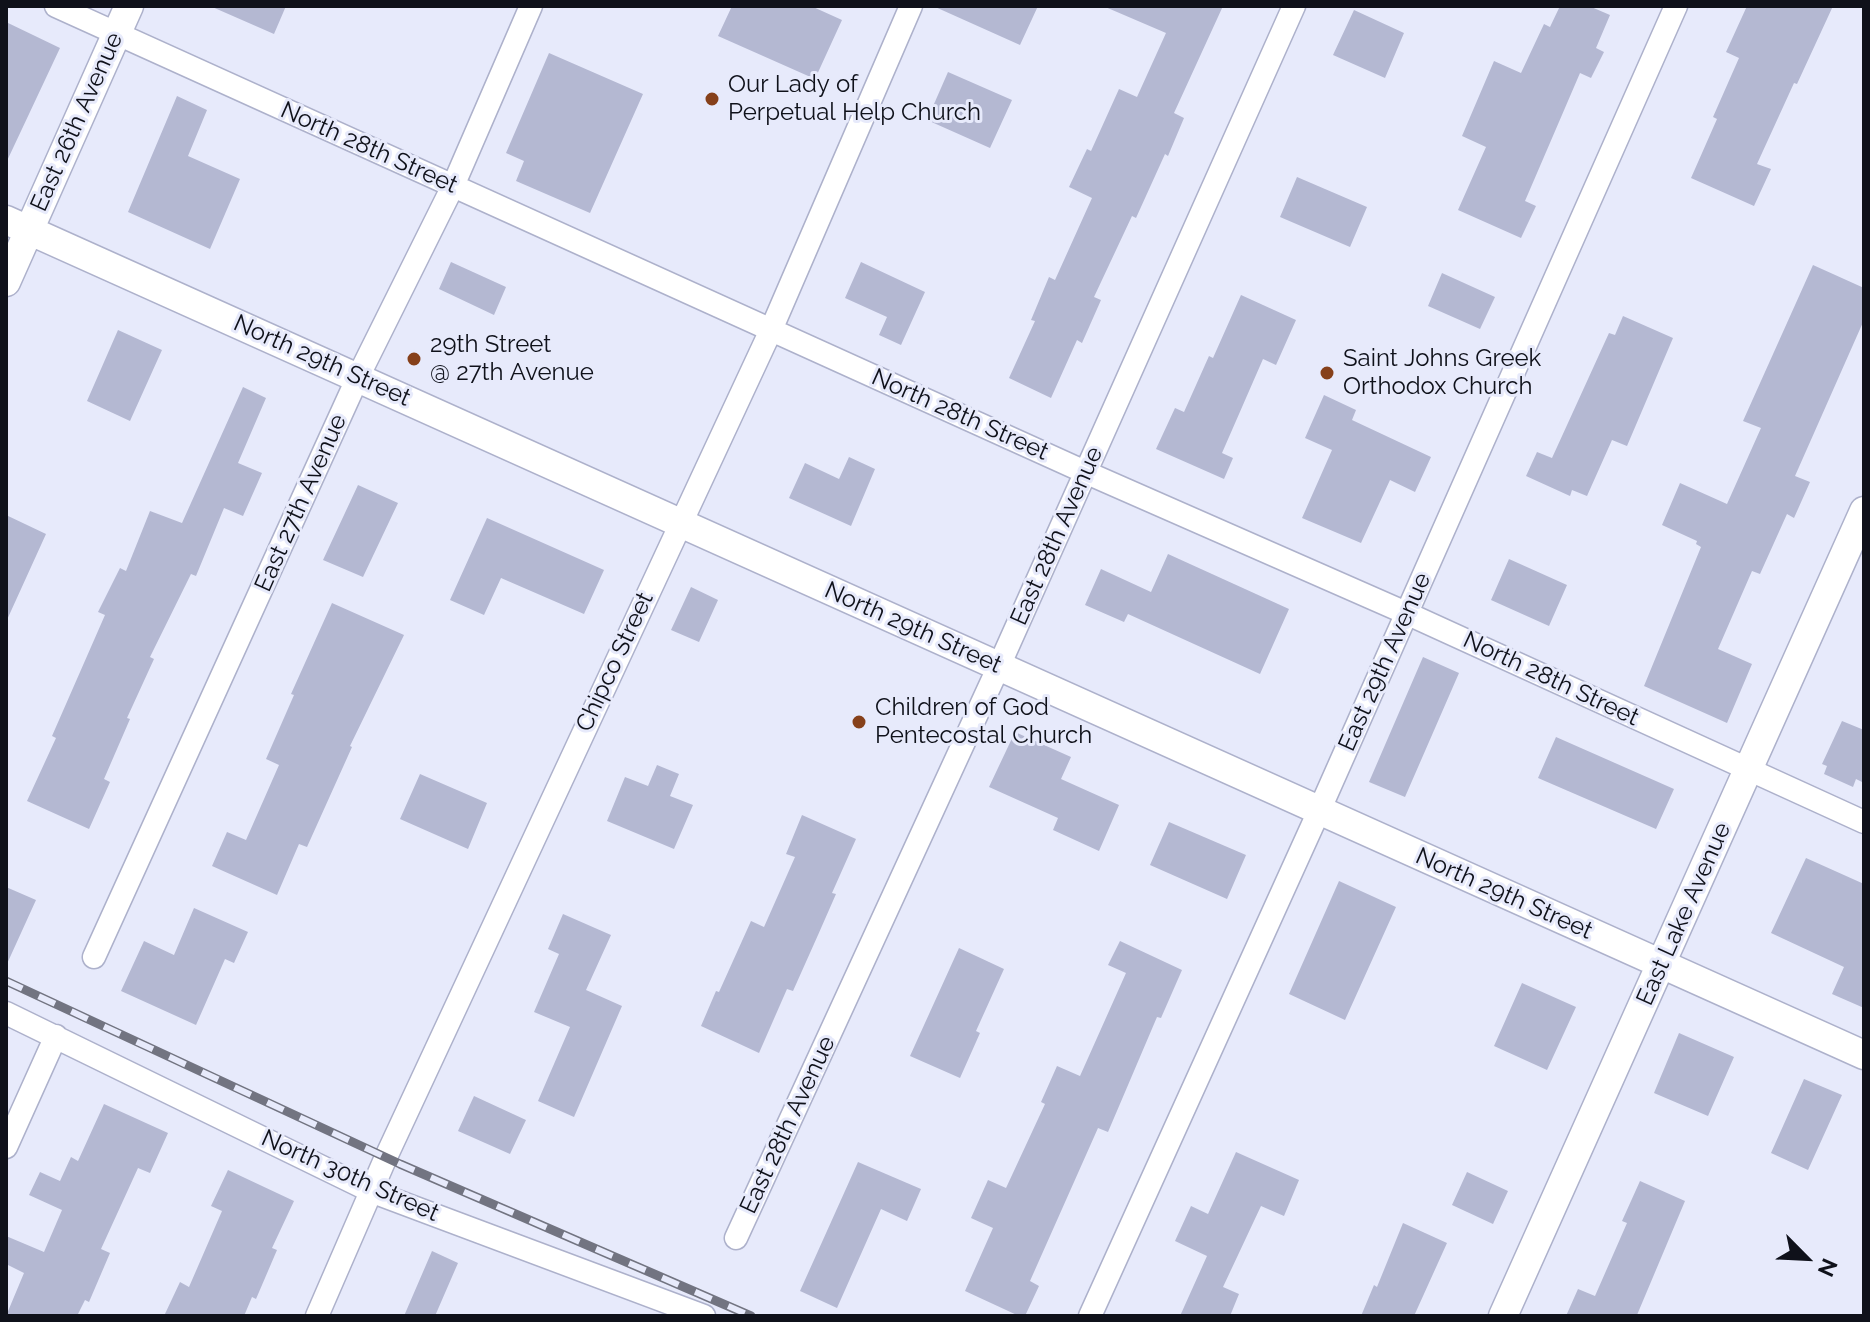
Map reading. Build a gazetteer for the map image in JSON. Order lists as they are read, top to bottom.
{
  "streets": {
    "street": [
      "East 26th Avenue",
      "North 28th Street",
      "North 29th Street",
      "East 27th Avenue",
      "East 28th Avenue",
      "Chipco Street",
      "East 29th Avenue",
      "East Lake Avenue",
      "North 30th Street"
    ]
  },
  "crossings": [
    ["East 26th Avenue", "North 28th Street"],
    ["East 26th Avenue", "North 29th Street"],
    ["North 28th Street", "East 27th Avenue"],
    ["North 28th Street", "East 28th Avenue"],
    ["North 28th Street", "Chipco Street"],
    ["North 28th Street", "East 29th Avenue"],
    ["North 28th Street", "East Lake Avenue"],
    ["North 29th Street", "East 27th Avenue"],
    ["North 29th Street", "East 28th Avenue"],
    ["North 29th Street", "Chipco Street"],
    ["North 29th Street", "East 29th Avenue"],
    ["North 29th Street", "East Lake Avenue"],
    ["Chipco Street", "North 30th Street"]
  ],
  "places": [
    "Our Lady of Perpetual Help Church",
    "29th Street @ 27th Avenue",
    "Saint Johns Greek Orthodox Church",
    "Children of God Pentecostal Church"
  ],
  "north": "bottom right"
}
